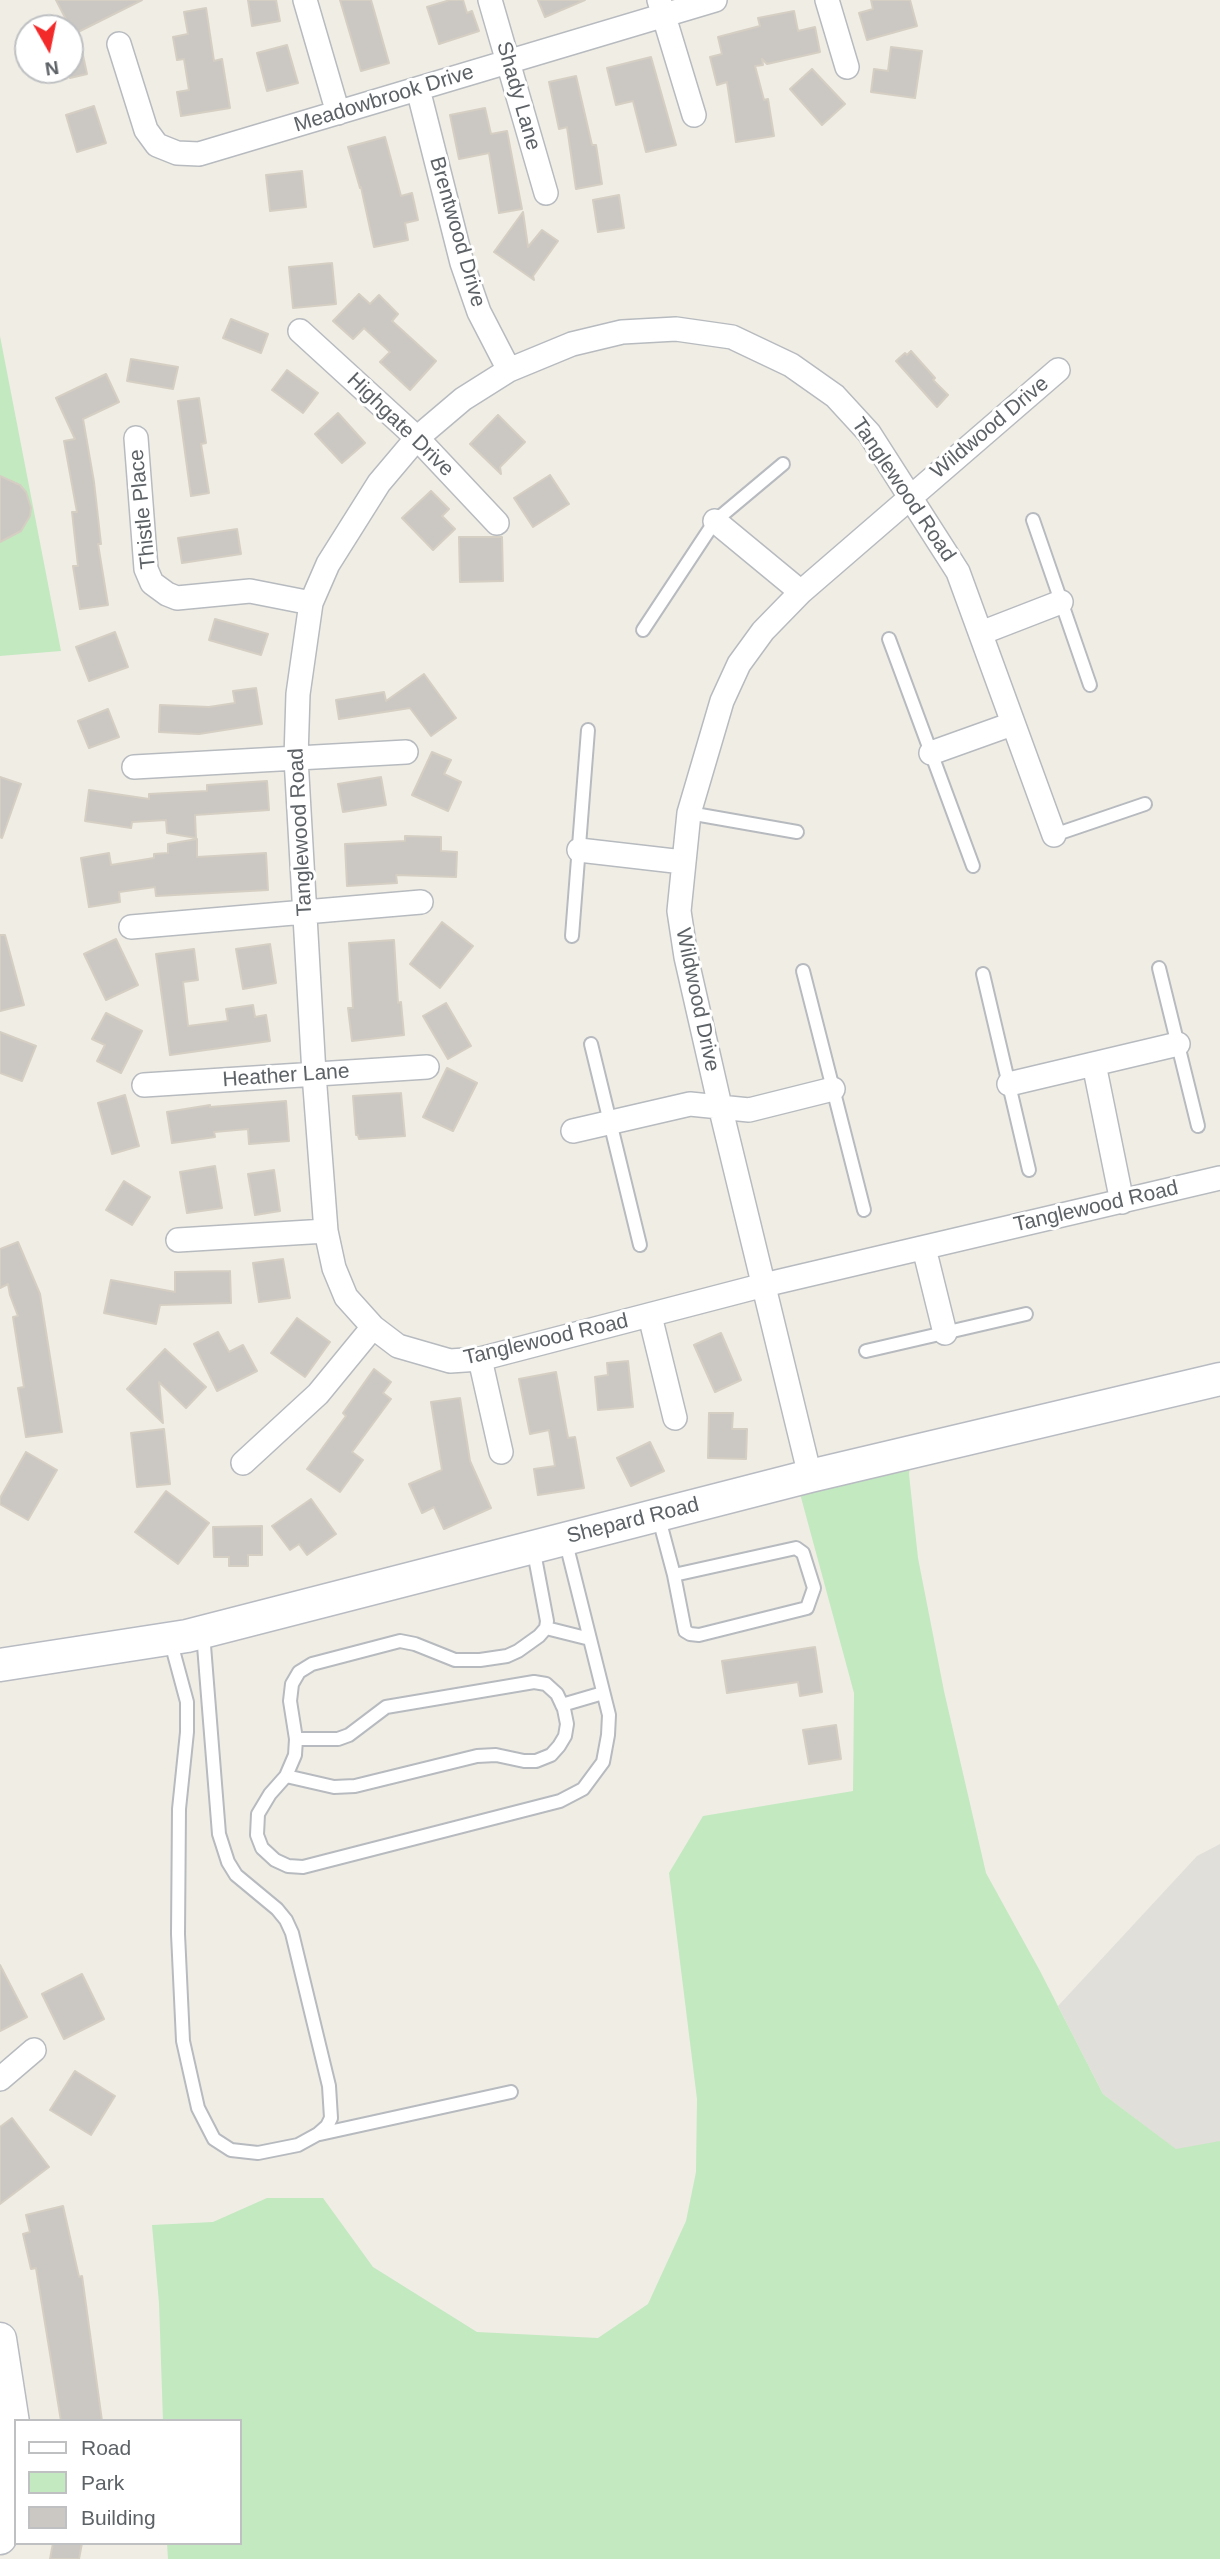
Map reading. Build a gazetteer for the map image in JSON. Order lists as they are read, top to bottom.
{
  "streets": {
    "street": [
      "Shady Lane",
      "Meadowbrook Drive",
      "Brentwood Drive",
      "Highgate Drive",
      "Wildwood Drive",
      "Tanglewood Road",
      "Thistle Place",
      "Heather Lane",
      "Shepard Road"
    ]
  },
  "crossings": [
    ["Shady Lane", "Meadowbrook Drive"],
    ["Meadowbrook Drive", "Brentwood Drive"],
    ["Brentwood Drive", "Tanglewood Road"],
    ["Highgate Drive", "Tanglewood Road"],
    ["Wildwood Drive", "Tanglewood Road"],
    ["Wildwood Drive", "Shepard Road"],
    ["Tanglewood Road", "Thistle Place"],
    ["Tanglewood Road", "Heather Lane"]
  ],
  "legend": ["Road", "Park", "Building"],
  "north": "bottom"
}
